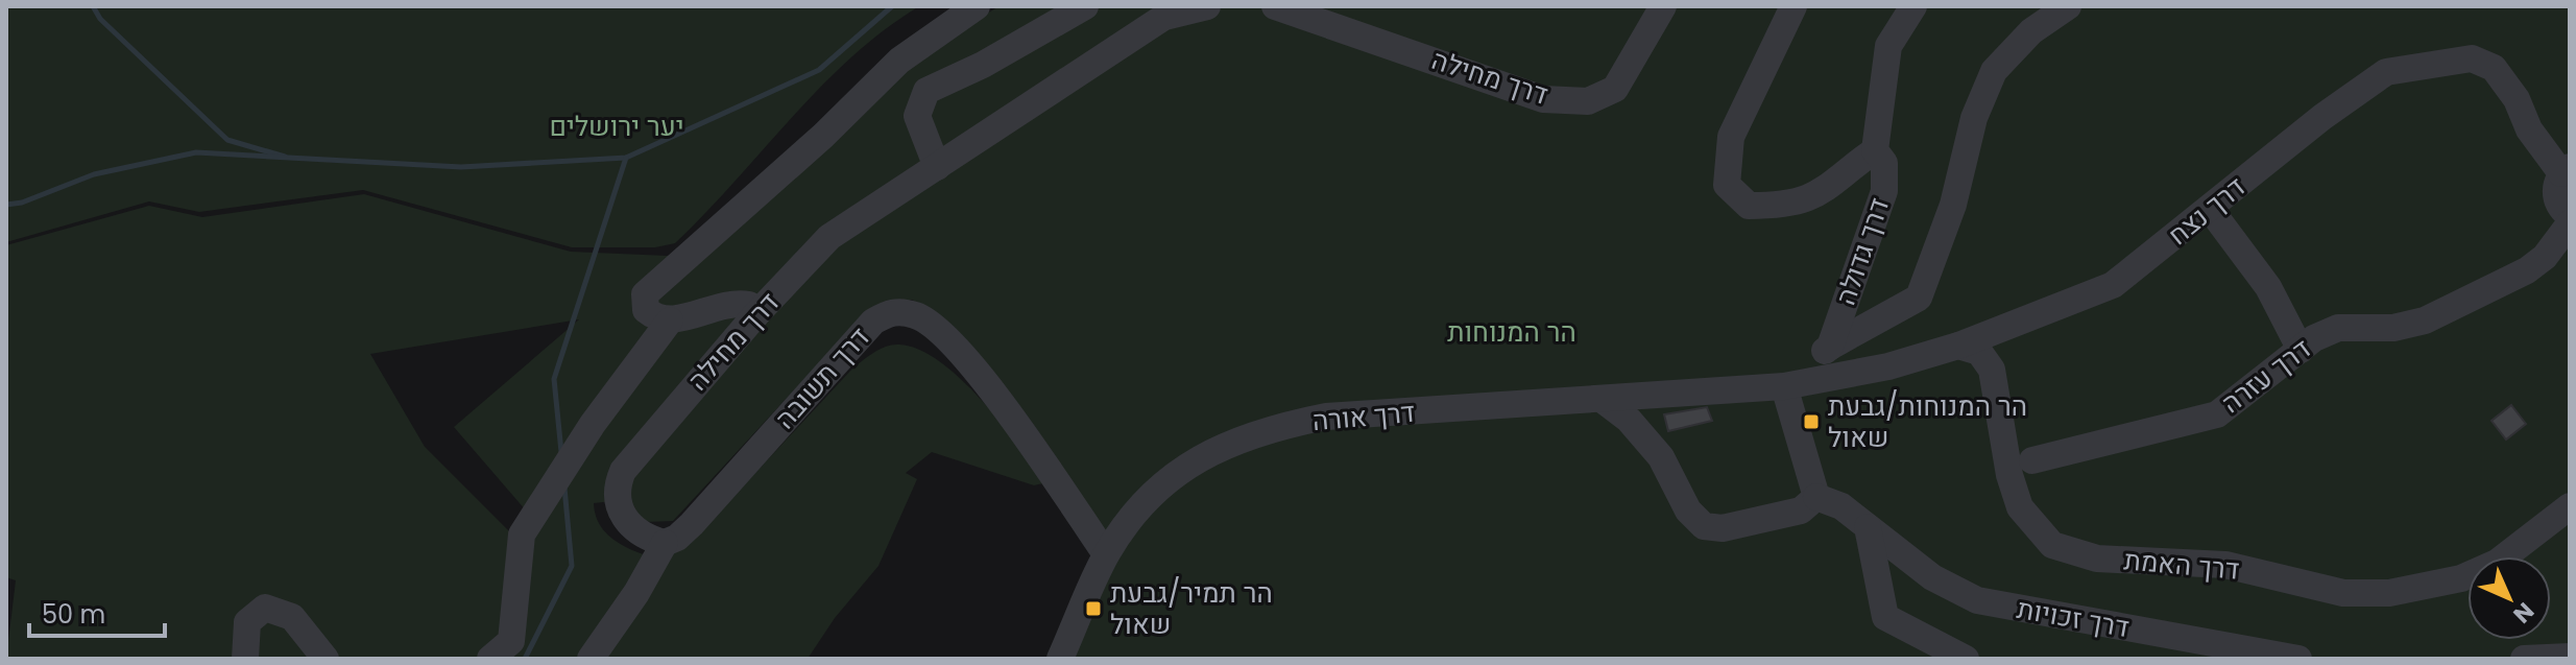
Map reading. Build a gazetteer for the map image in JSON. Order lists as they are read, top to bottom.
{
  "streets": {
    "street": [
      "דרך מחילה",
      "דרך נצח",
      "דרך גדולה",
      "דרך עזרה",
      "דרך תשובה",
      "דרך אורה",
      "דרך האמת",
      "דרך זכויות"
    ]
  },
  "crossings": [
    ["דרך מחילה", "דרך תשובה"],
    ["דרך נצח", "דרך גדולה"],
    ["דרך נצח", "דרך אורה"],
    ["דרך נצח", "דרך האמת"],
    ["דרך גדולה", "דרך אורה"],
    ["דרך תשובה", "דרך אורה"]
  ],
  "parks": ["יער ירושלים", "הר המנוחות"],
  "places": {
    "transit": ["הר המנוחות/גבעת שאול", "הר תמיר/גבעת שאול"]
  },
  "scale_bar": "50 m",
  "north": "bottom right"
}
